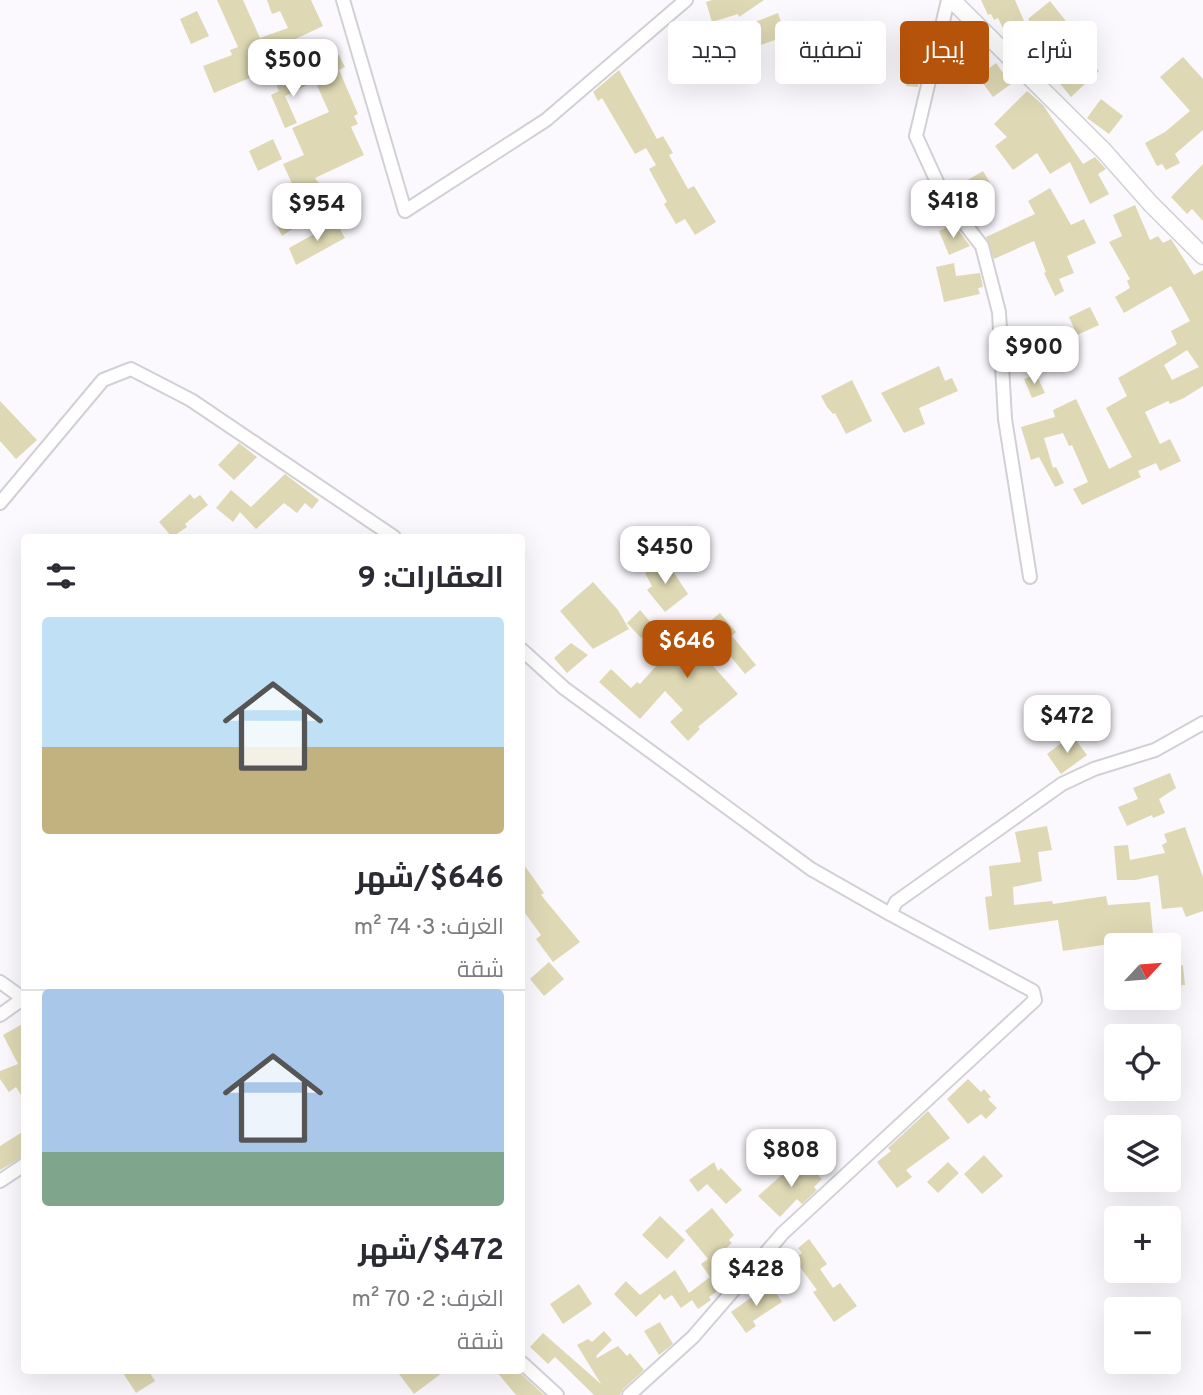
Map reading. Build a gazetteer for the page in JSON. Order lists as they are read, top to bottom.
{
  "north": "top right",
  "page": {
    "chip": [
      "شراء",
      "إيجار",
      "تصفية",
      "جديد"
    ],
    "price": [
      "$500",
      "$418",
      "$954",
      "$900",
      "$450",
      "$646",
      "$472",
      "$808",
      "$428"
    ],
    "heading": "العقارات: 9",
    "list": [
      {
        "name": "$646/شهر",
        "note": "الغرف: 3 · 74 m² · شقة"
      },
      {
        "name": "$472/شهر",
        "note": "الغرف: 2 · 70 m² · شقة"
      }
    ],
    "map_buttons": ["+", "−"]
  }
}
